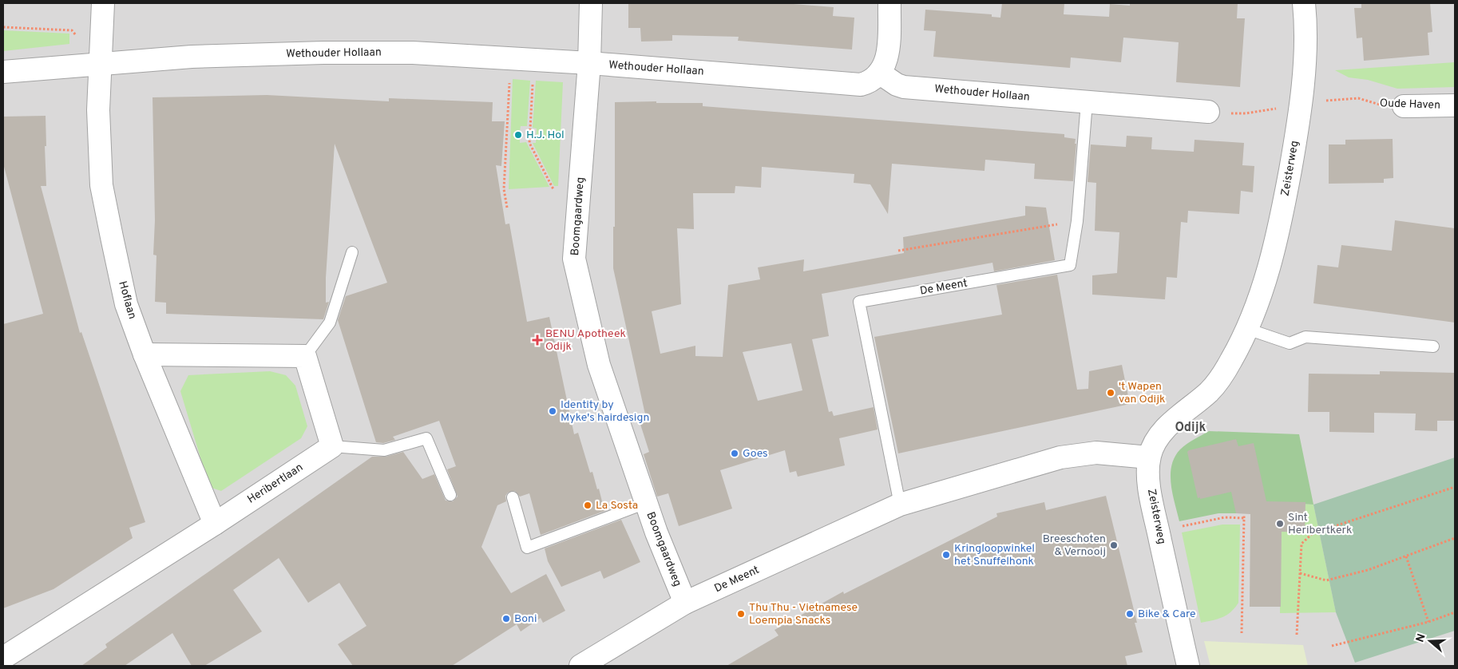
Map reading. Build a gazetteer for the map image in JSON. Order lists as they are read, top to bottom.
{
  "streets": {
    "street": [
      "Wethouder Hollaan",
      "Oude Haven",
      "Zeisterweg",
      "Boomgaardweg",
      "De Meent",
      "Hoflaan",
      "Heribertlaan"
    ]
  },
  "crossings": [
    ["Wethouder Hollaan", "Boomgaardweg"],
    ["Wethouder Hollaan", "De Meent"],
    ["Wethouder Hollaan", "Hoflaan"],
    ["Zeisterweg", "De Meent"],
    ["Boomgaardweg", "De Meent"],
    ["Hoflaan", "Heribertlaan"]
  ],
  "districts": ["Odijk"],
  "places": {
    "other": [
      "H.J. Hol",
      "'t Wapen van Odijk",
      "Identity by Myke's hairdesign",
      "Goes",
      "La Sosta",
      "Sint Heribertkerk",
      "Breeschoten & Vernooij",
      "Kringloopwinkel het Snuffelhonk",
      "Thu Thu - Vietnamese Loempia Snacks",
      "Bike & Care",
      "Boni"
    ],
    "health": ["BENU Apotheek Odijk"]
  },
  "north": "left"
}
